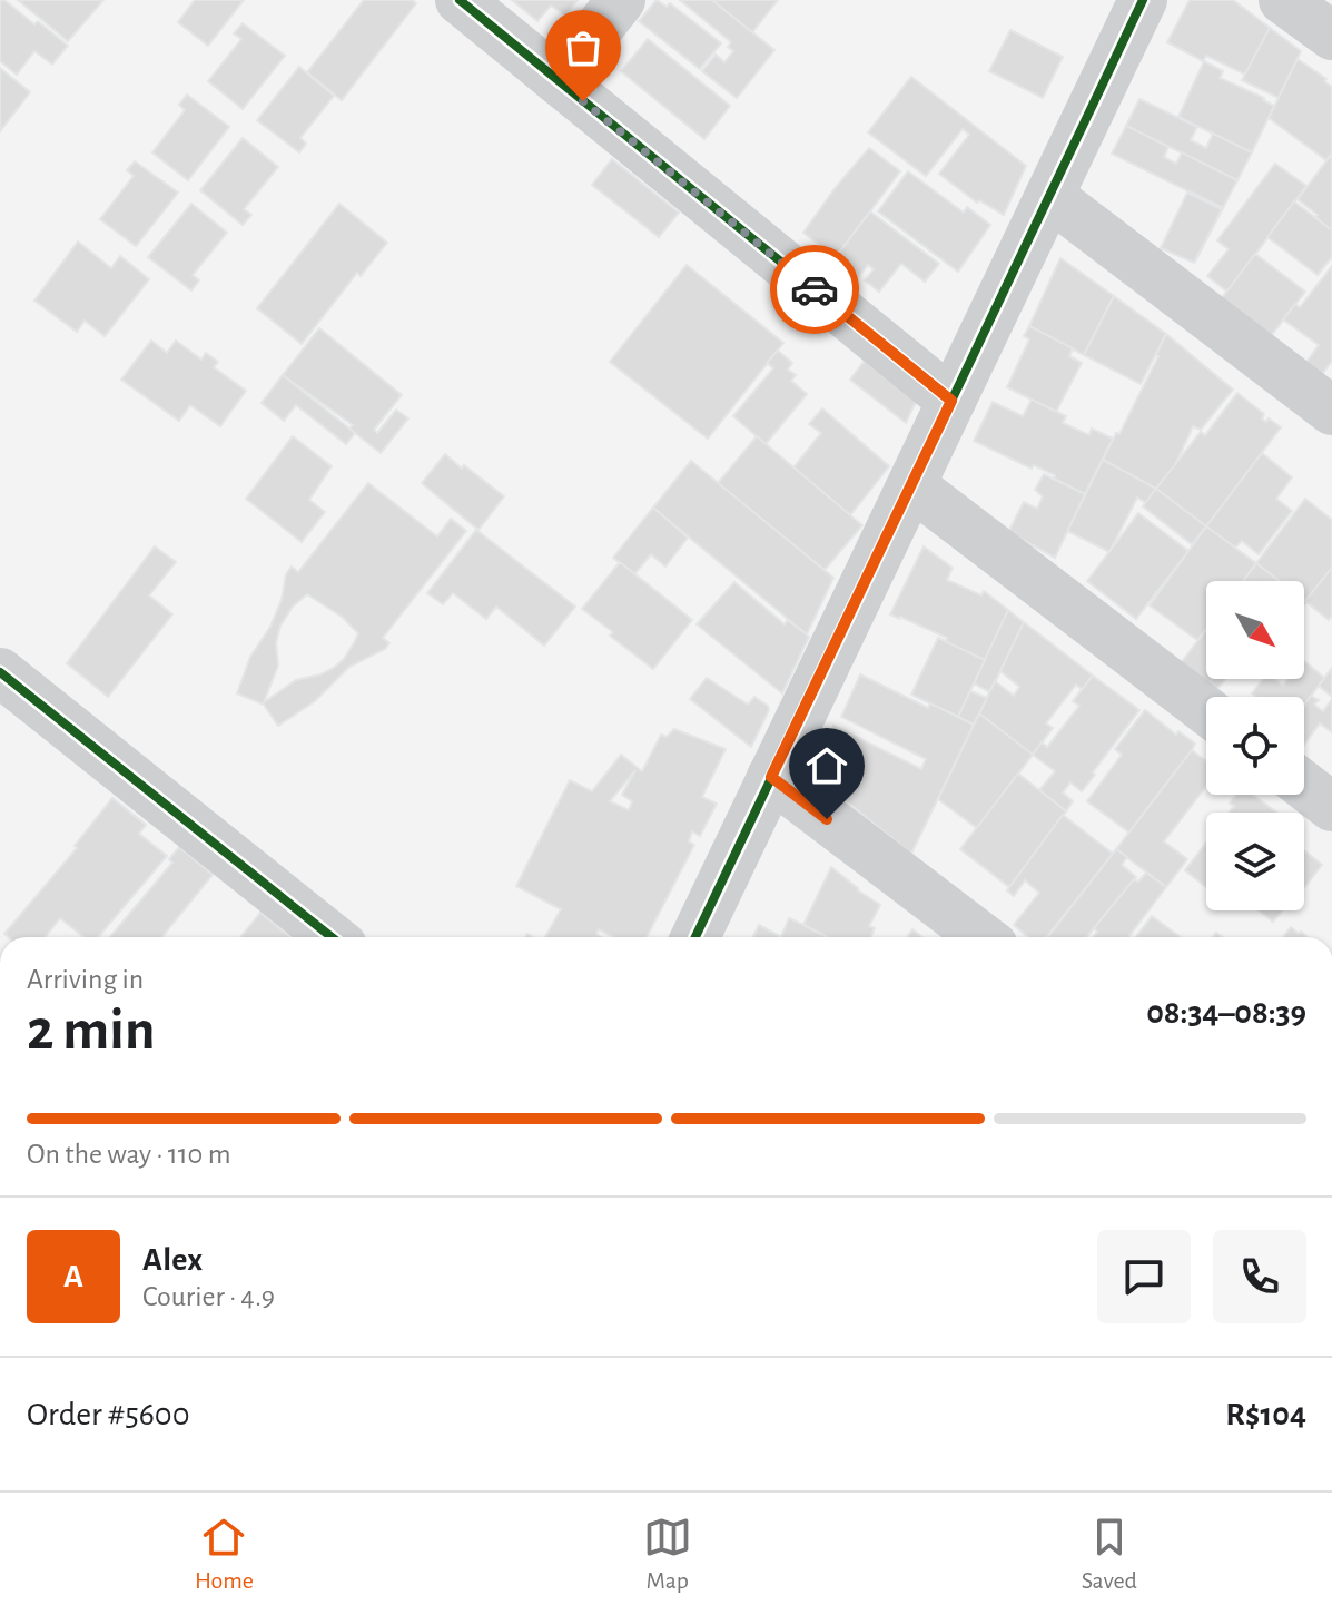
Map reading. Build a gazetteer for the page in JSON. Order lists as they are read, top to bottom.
{
  "north": "bottom right",
  "page": {
    "heading": ["2 min", "Arriving in", "08:34–08:39"],
    "panel": [
      "Alex",
      "Courier · 4.9",
      "Order #5600",
      "R$104"
    ],
    "bar": "On the way · 110 m",
    "round": "A",
    "tabs": ["Home", "Map", "Saved"]
  }
}
